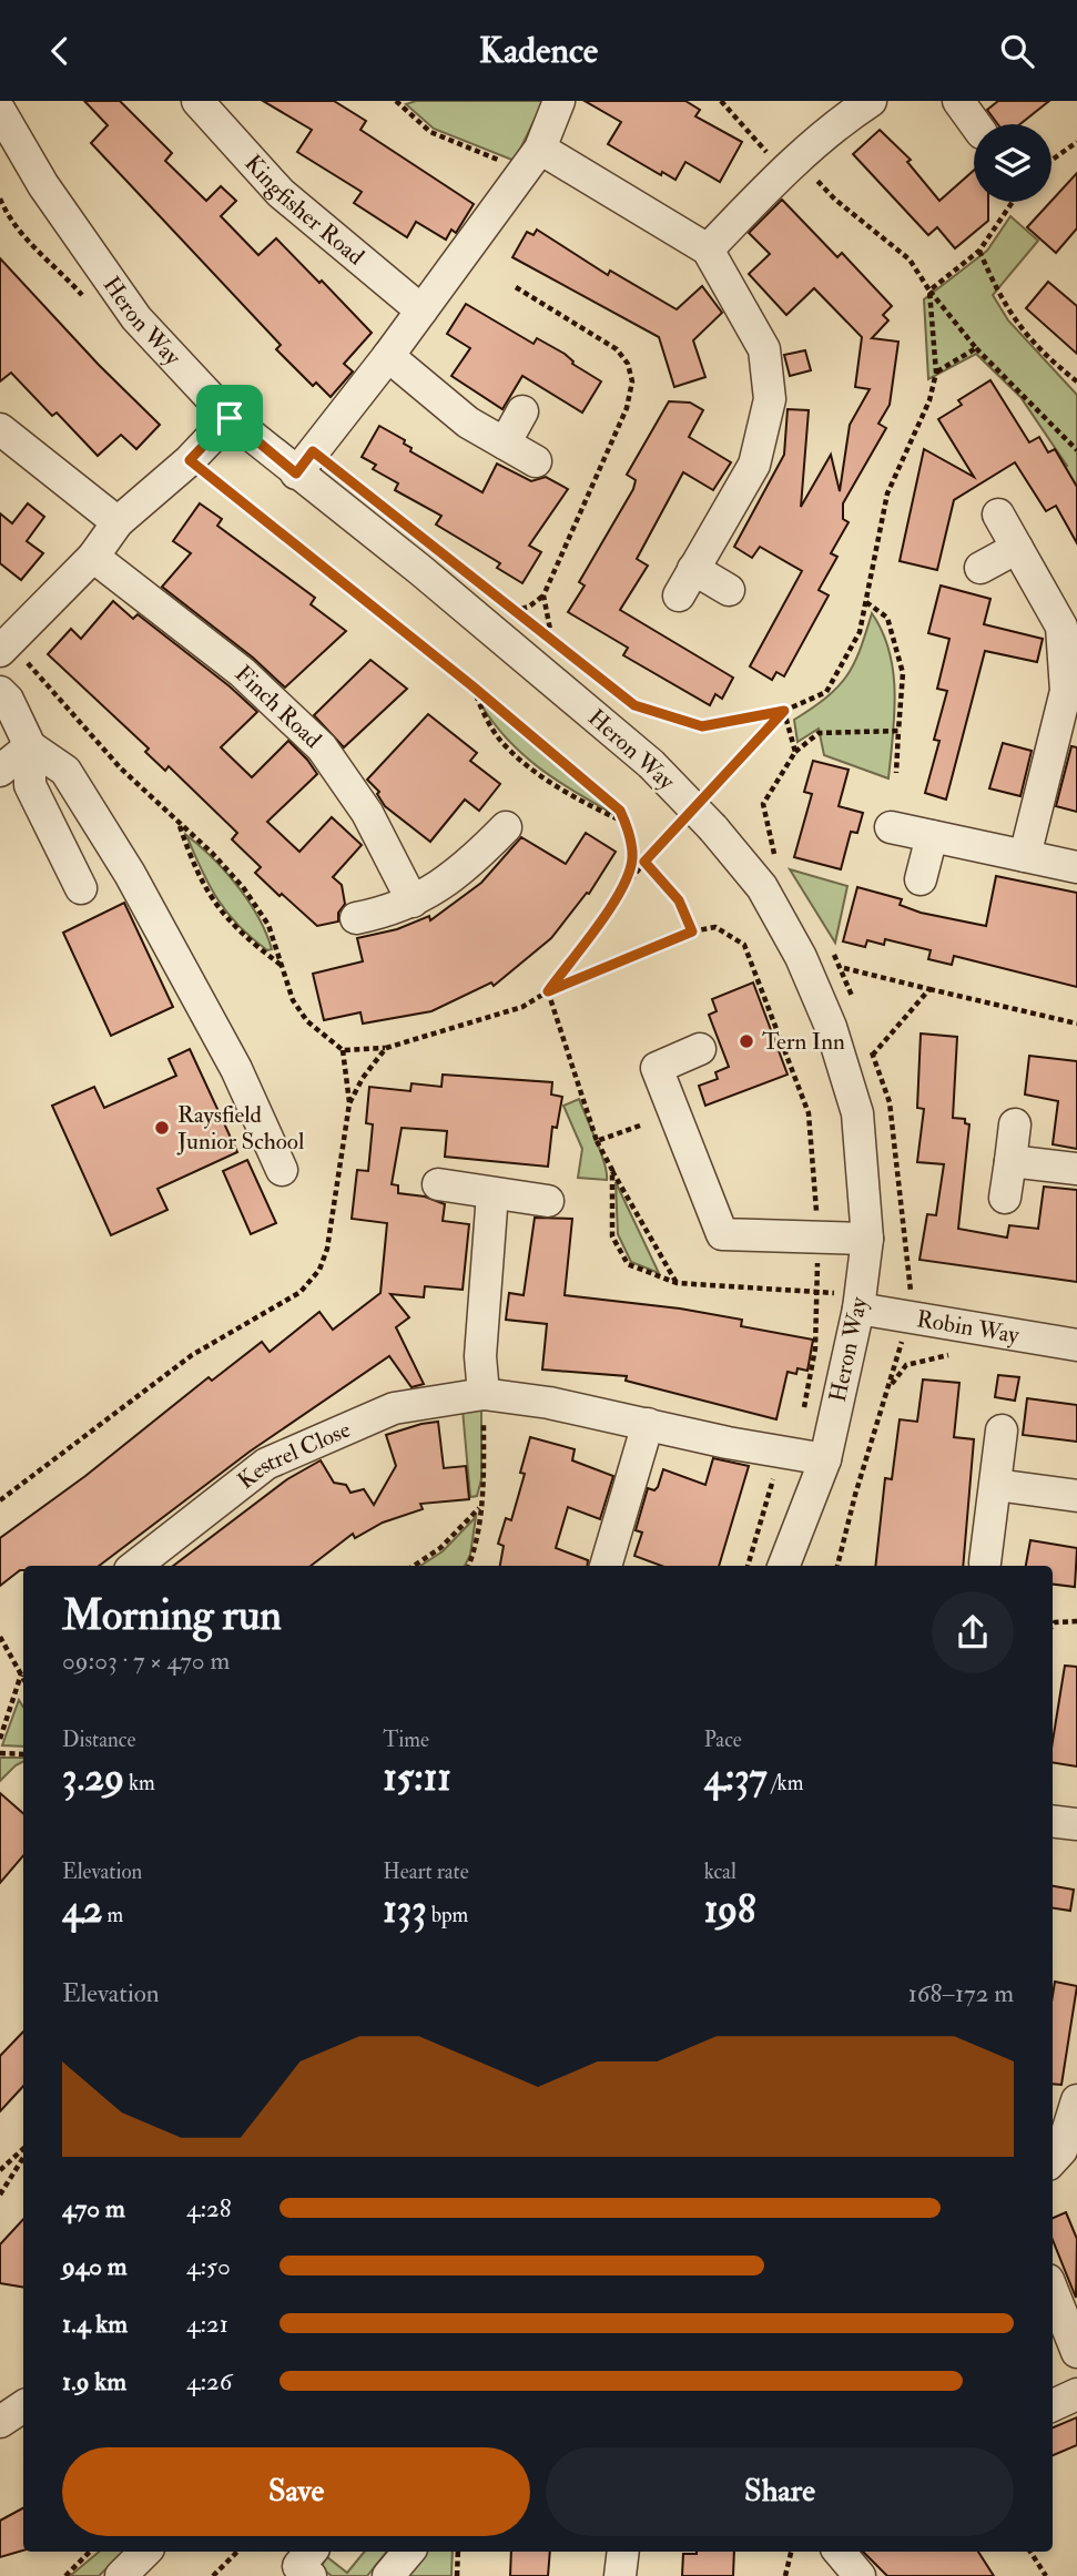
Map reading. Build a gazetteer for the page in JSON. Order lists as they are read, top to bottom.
{
  "streets": {
    "street": [
      "Kingfisher Road",
      "Heron Way",
      "Finch Road",
      "Robin Way",
      "Kestrel Close"
    ]
  },
  "crossings": [
    ["Heron Way", "Robin Way"],
    ["Heron Way", "Kestrel Close"]
  ],
  "places": ["Tern Inn", "Raysfield Junior School"],
  "page": {
    "header": "Kadence",
    "heading": ["Morning run", "09:03 · 7 × 470 m"],
    "stats": [
      ["Distance", "3.29 km"],
      ["Time", "15:11"],
      ["Pace", "4:37 /km"],
      ["Elevation", "42 m"],
      ["Heart rate", "133 bpm"],
      ["kcal", "198"]
    ],
    "chart": ["Elevation", "168–172 m"],
    "list": [
      {
        "name": "470 m",
        "note": "4:28"
      },
      {
        "name": "940 m",
        "note": "4:50"
      },
      {
        "name": "1.4 km",
        "note": "4:21"
      },
      {
        "name": "1.9 km",
        "note": "4:26"
      }
    ],
    "buttons": ["Save", "Share"]
  }
}
